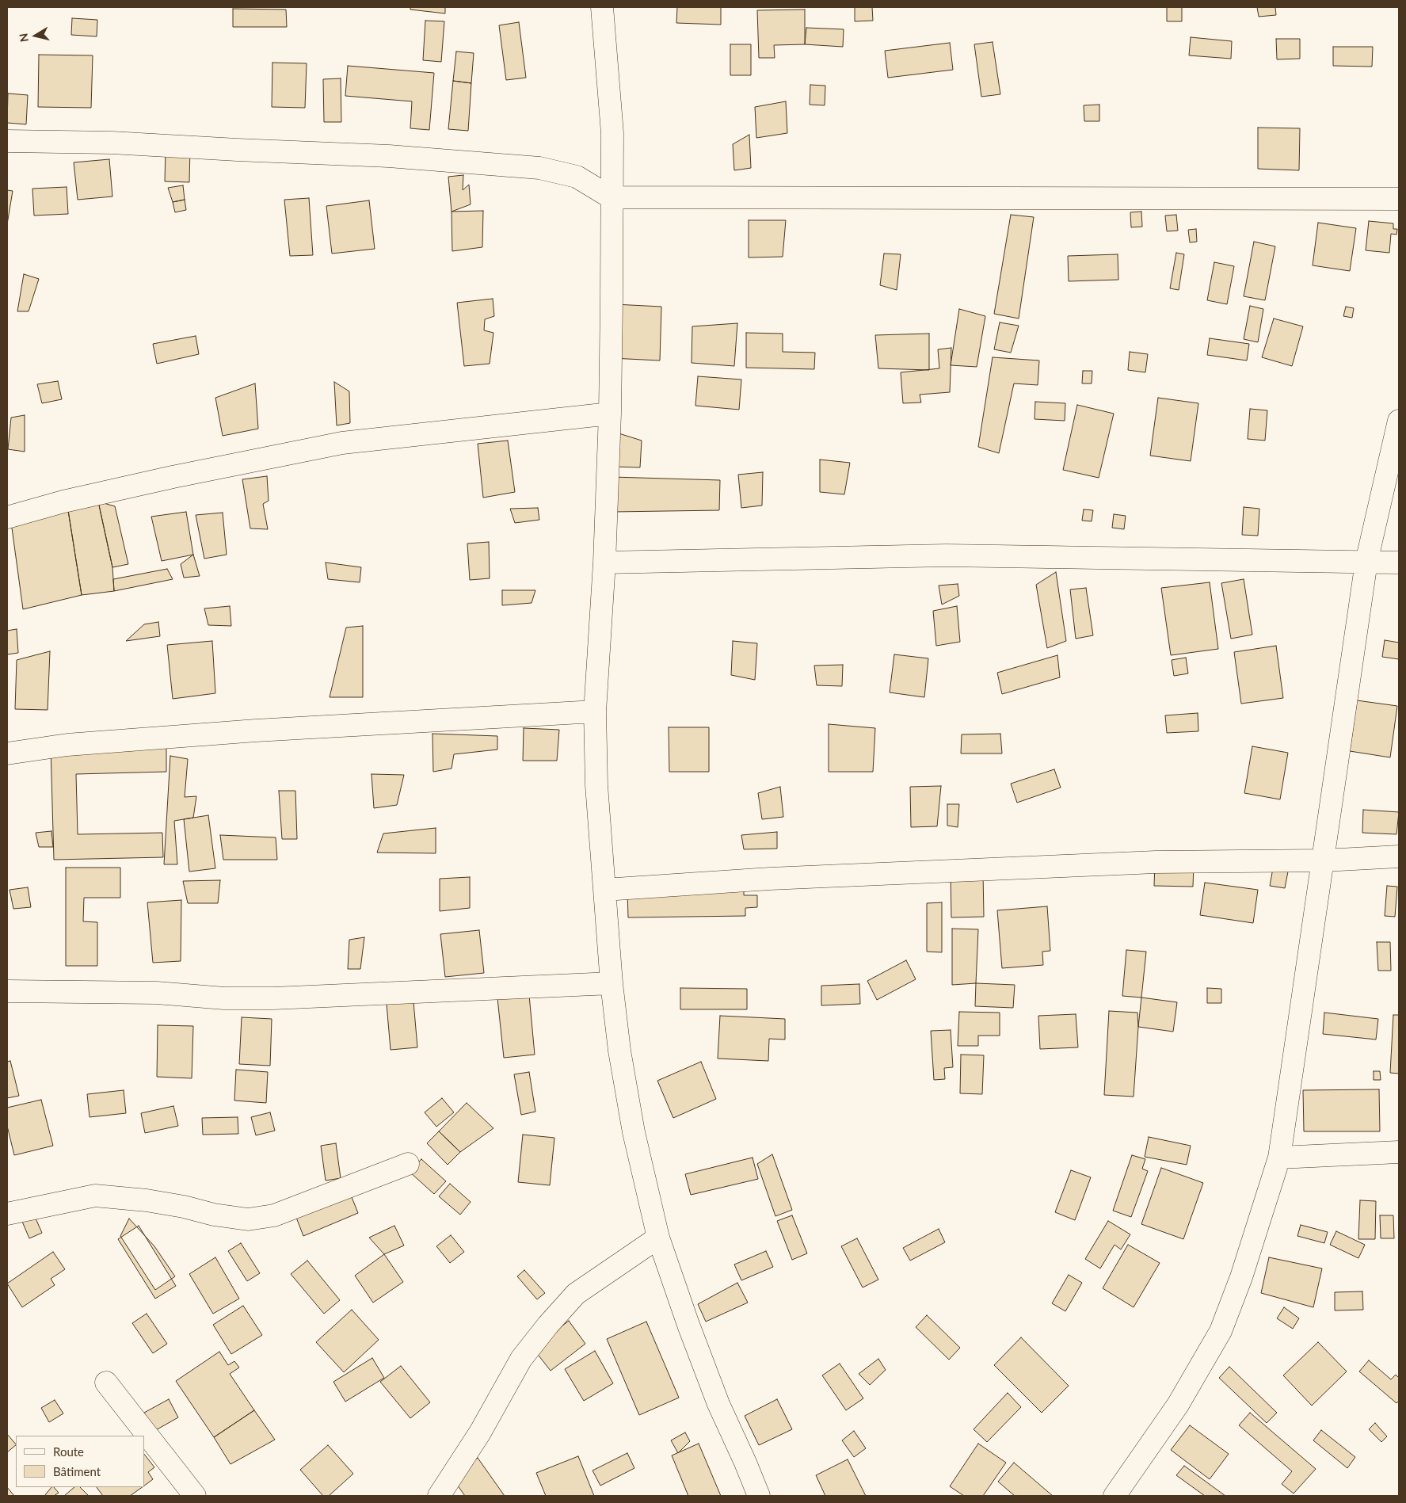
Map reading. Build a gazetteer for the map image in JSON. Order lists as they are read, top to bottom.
{
  "legend": ["Route", "Bâtiment"],
  "north": "left"
}
